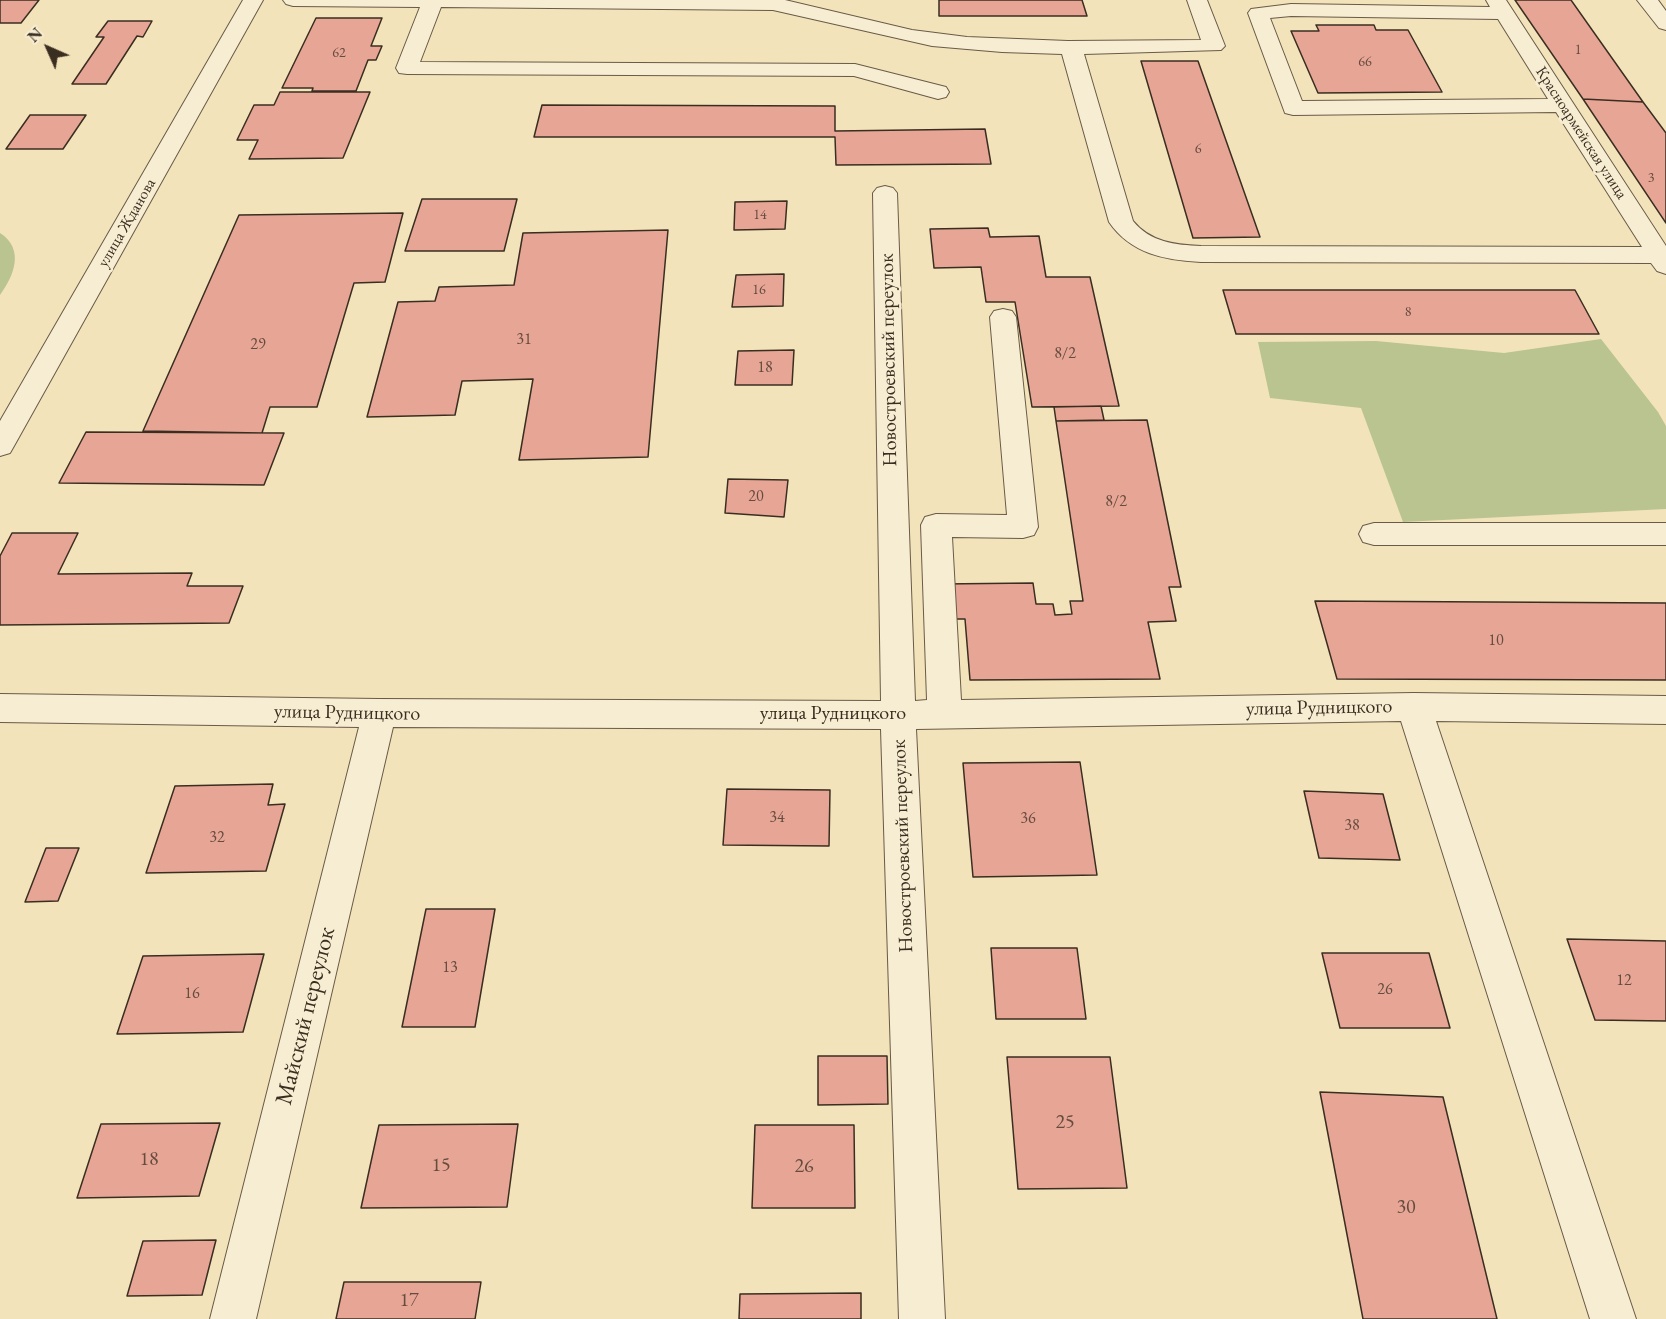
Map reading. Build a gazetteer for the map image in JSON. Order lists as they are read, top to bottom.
{
  "streets": {
    "street": [
      "Красноармейская улица",
      "улица Жданова",
      "Новостроевский переулок",
      "улица Рудницкого",
      "Майский переулок"
    ]
  },
  "crossings": [
    ["Новостроевский переулок", "улица Рудницкого"],
    ["улица Рудницкого", "Майский переулок"]
  ],
  "house_numbers": [
    "1",
    "62",
    "66",
    "6",
    "3",
    "14",
    "16",
    "8",
    "31",
    "29",
    "8/2",
    "18",
    "20",
    "8/2",
    "10",
    "34",
    "36",
    "38",
    "32",
    "13",
    "12",
    "26",
    "16",
    "25",
    "18",
    "15",
    "26",
    "30",
    "17"
  ],
  "north": "top left"
}
